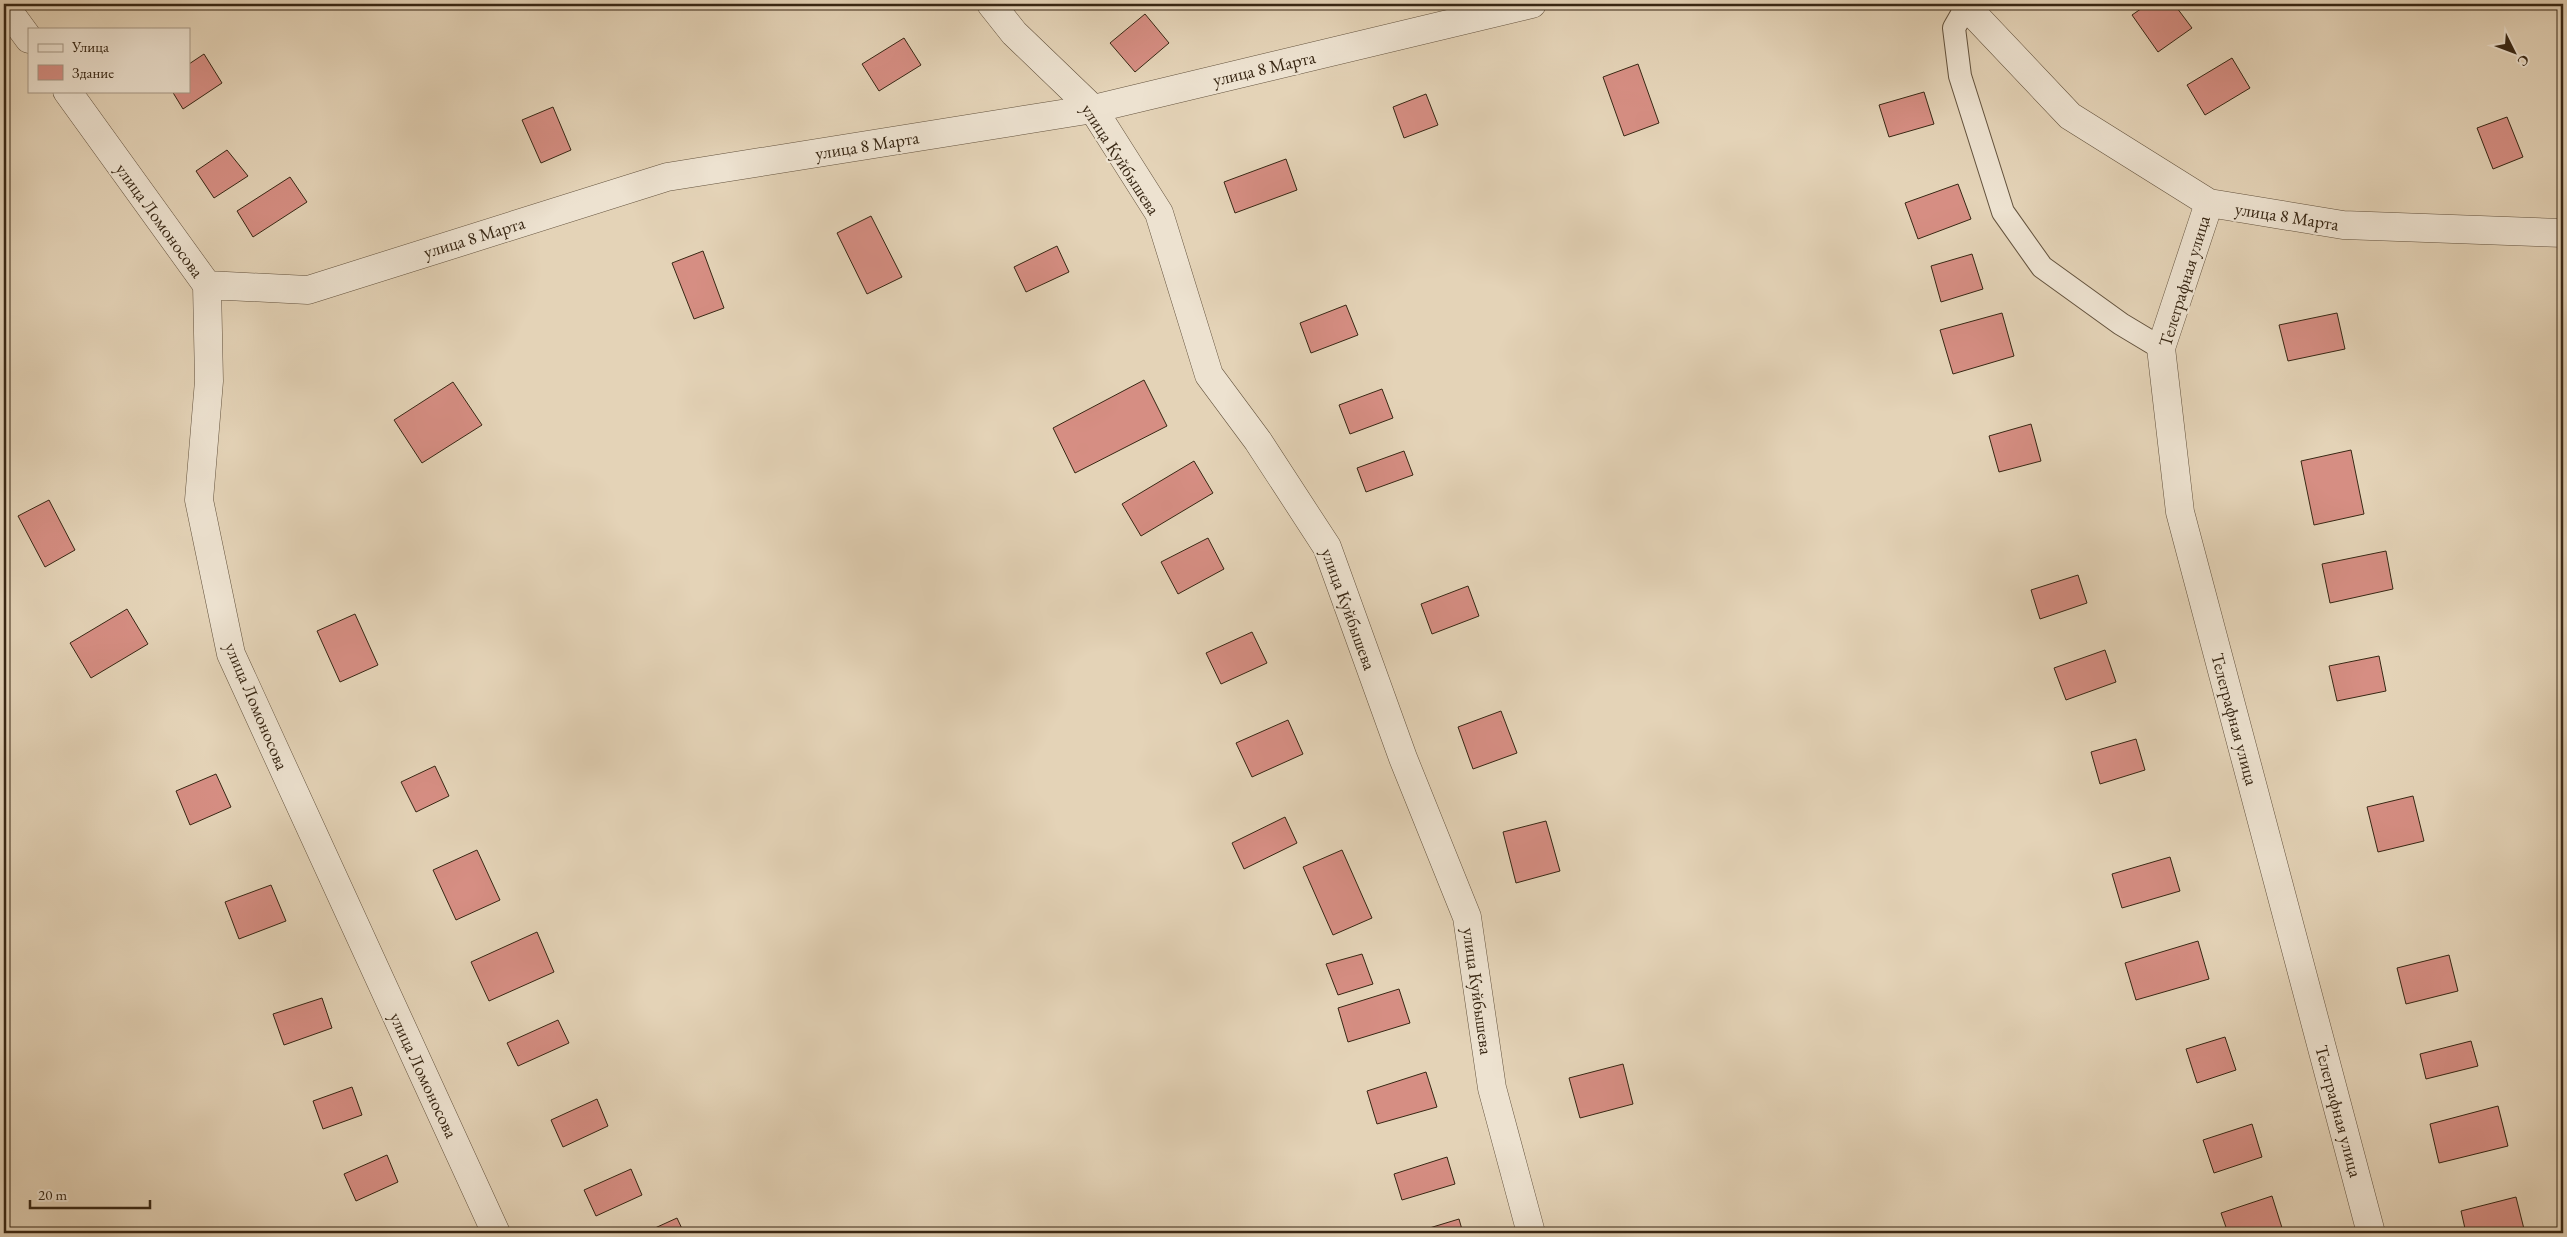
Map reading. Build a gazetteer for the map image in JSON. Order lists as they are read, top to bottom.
{
  "streets": {
    "street": [
      "улица 8 Марта",
      "улица Куйбышева",
      "улица Ломоносова",
      "Телеграфная улица"
    ]
  },
  "crossings": [
    ["улица 8 Марта", "улица Куйбышева"],
    ["улица 8 Марта", "улица Ломоносова"],
    ["улица 8 Марта", "Телеграфная улица"]
  ],
  "legend": ["Улица", "Здание"],
  "scale_bar": "20 m",
  "north": "bottom right"
}
